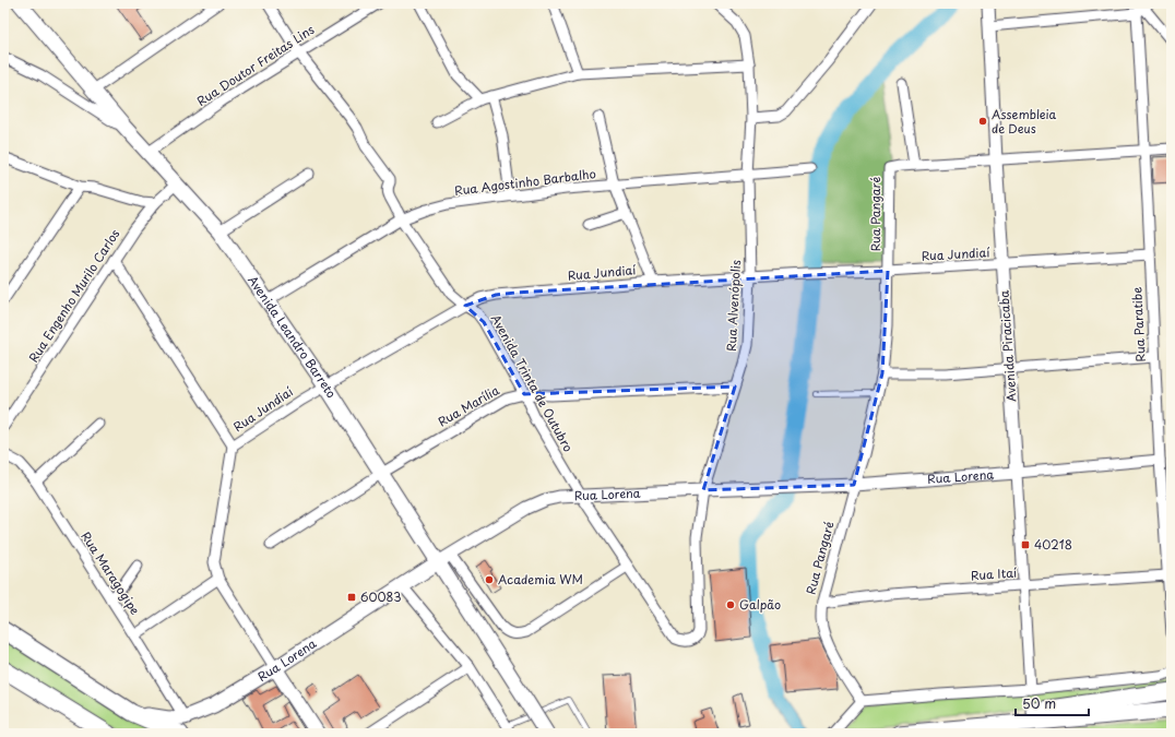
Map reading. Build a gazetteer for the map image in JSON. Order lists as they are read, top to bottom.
{
  "streets": {
    "main road": ["Avenida Leandro Barreto", "Rua Lorena"],
    "street": [
      "Rua Doutor Freitas Lins",
      "Rua Agostinho Barbalho",
      "Rua Pangaré",
      "Rua Jundiaí",
      "Rua Engenho Murilo Carlos",
      "Rua Alvenópolis",
      "Rua Paratibe",
      "Avenida Piracicaba",
      "Avenida Trinta de Outubro",
      "Rua Marília",
      "Rua Maragogipe",
      "Rua Itaí"
    ]
  },
  "crossings": [
    ["Rua Doutor Freitas Lins", "Avenida Leandro Barreto"],
    ["Rua Doutor Freitas Lins", "Avenida Trinta de Outubro"],
    ["Rua Agostinho Barbalho", "Rua Alvenópolis"],
    ["Rua Agostinho Barbalho", "Avenida Leandro Barreto"],
    ["Rua Agostinho Barbalho", "Avenida Trinta de Outubro"],
    ["Rua Pangaré", "Rua Jundiaí"],
    ["Rua Pangaré", "Rua Lorena"],
    ["Rua Pangaré", "Rua Itaí"],
    ["Rua Jundiaí", "Rua Alvenópolis"],
    ["Rua Jundiaí", "Rua Paratibe"],
    ["Rua Jundiaí", "Avenida Leandro Barreto"],
    ["Rua Jundiaí", "Avenida Piracicaba"],
    ["Rua Jundiaí", "Avenida Trinta de Outubro"],
    ["Rua Engenho Murilo Carlos", "Avenida Leandro Barreto"],
    ["Rua Alvenópolis", "Avenida Trinta de Outubro"],
    ["Rua Alvenópolis", "Rua Marília"],
    ["Rua Alvenópolis", "Rua Lorena"],
    ["Rua Paratibe", "Rua Lorena"],
    ["Rua Paratibe", "Rua Itaí"],
    ["Avenida Leandro Barreto", "Rua Marília"],
    ["Avenida Leandro Barreto", "Rua Lorena"],
    ["Avenida Piracicaba", "Rua Lorena"],
    ["Avenida Piracicaba", "Rua Itaí"],
    ["Avenida Trinta de Outubro", "Rua Marília"],
    ["Avenida Trinta de Outubro", "Rua Lorena"],
    ["Rua Lorena", "Rua Maragogipe"]
  ],
  "places": {
    "other": ["Assembleia de Deus", "Academia WM", "Galpão"],
    "transit": ["40218", "60083"]
  },
  "scale_bar": "50 m"
}
